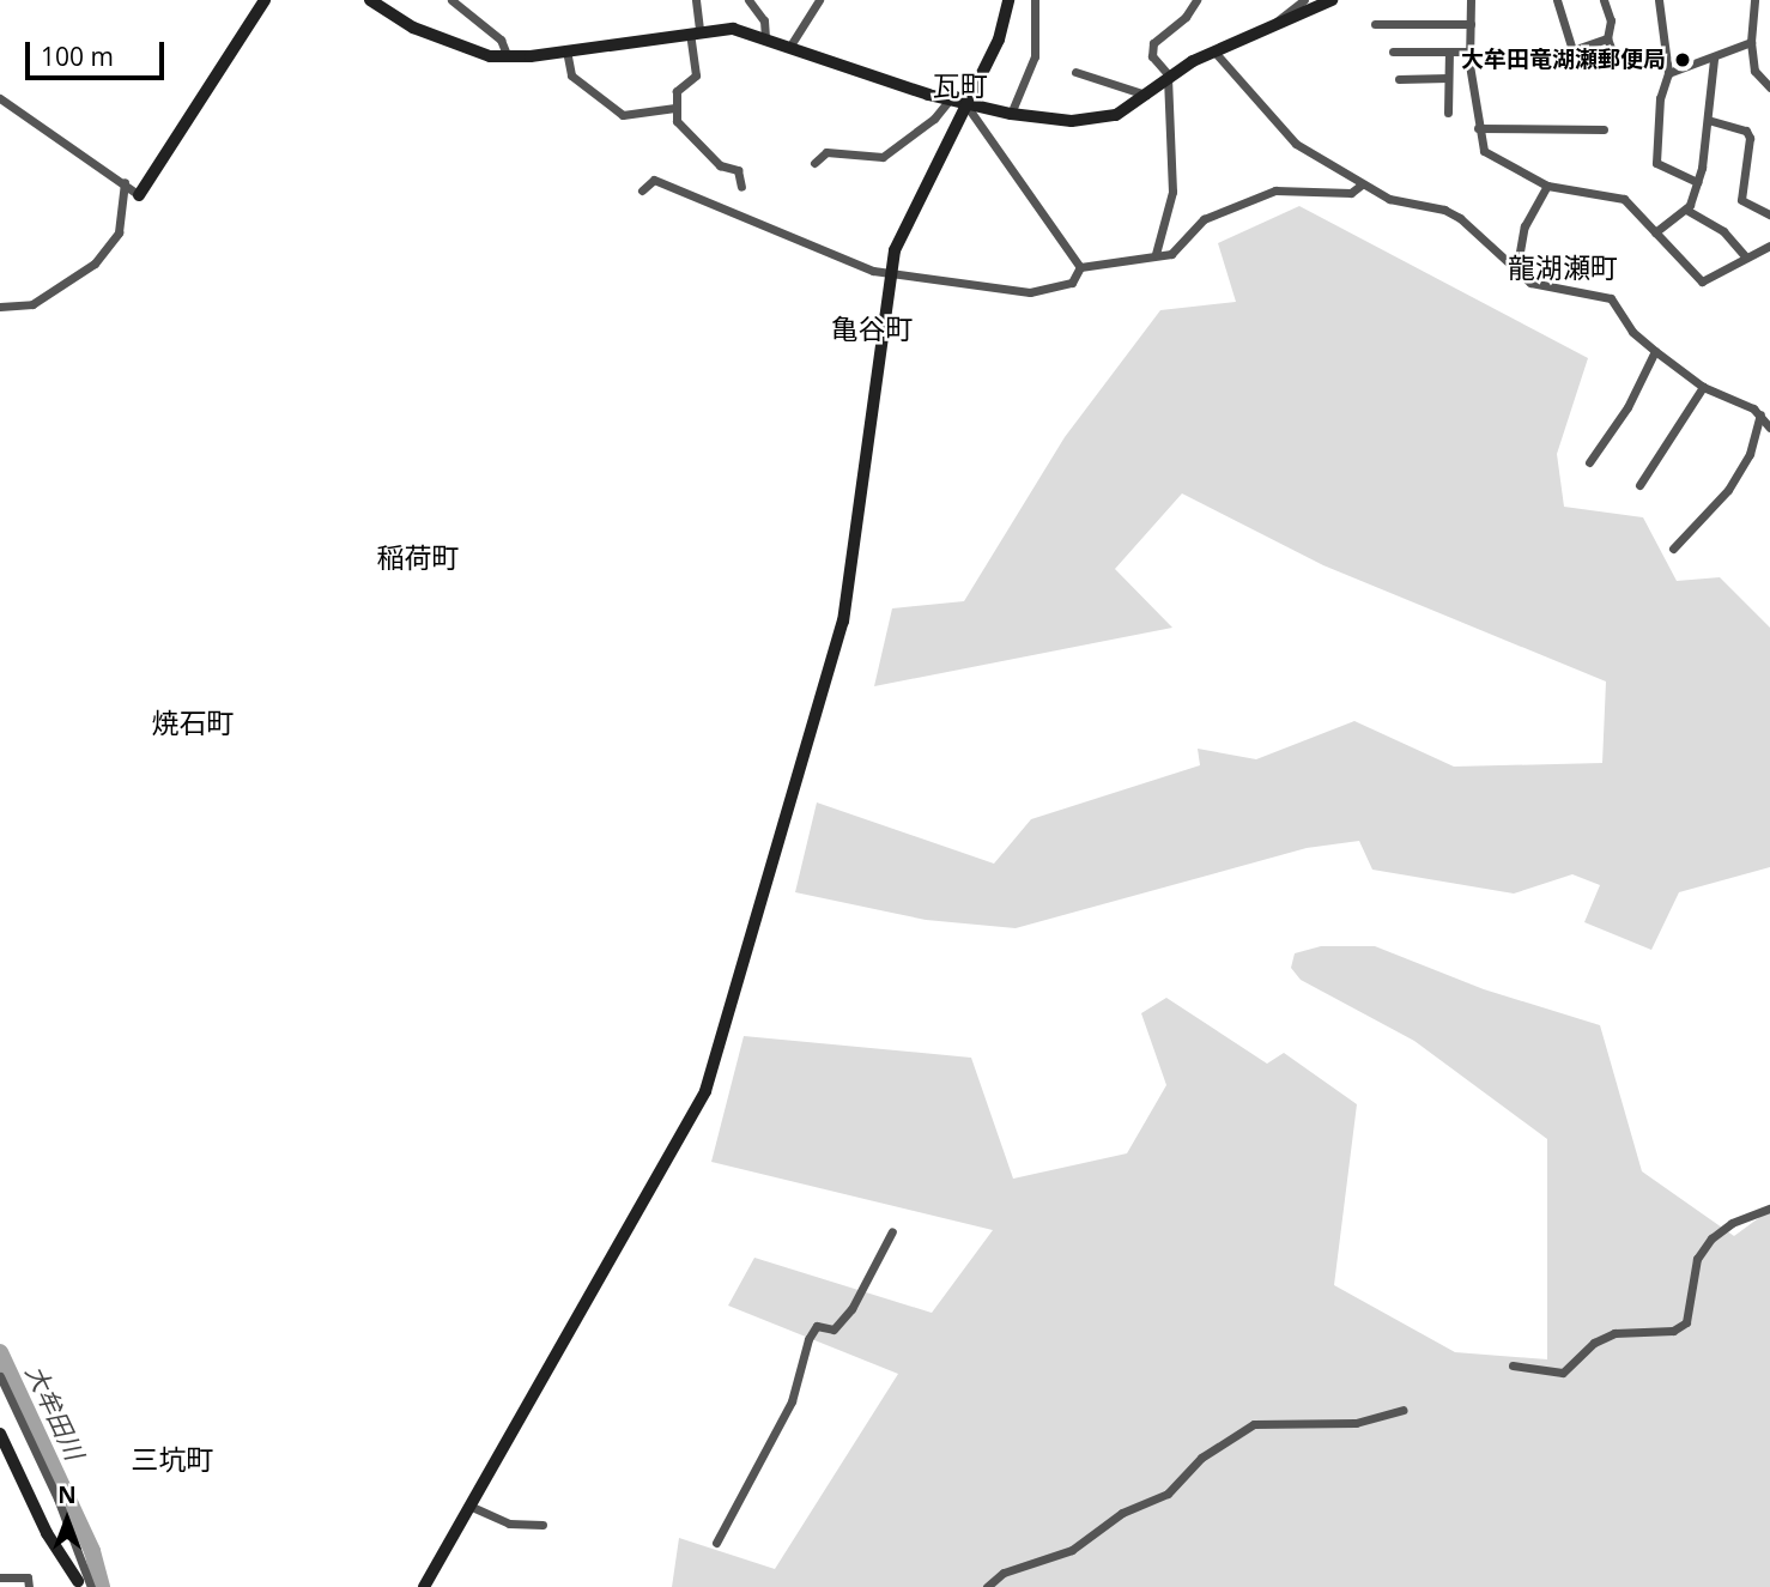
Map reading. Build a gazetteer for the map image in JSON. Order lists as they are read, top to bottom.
{
  "districts": [
    "瓦町",
    "龍湖瀬町",
    "亀谷町",
    "稲荷町",
    "焼石町",
    "三坑町"
  ],
  "water": ["大牟田川"],
  "places": ["大牟田竜湖瀬郵便局"],
  "scale_bar": "100 m",
  "north": "top"
}
